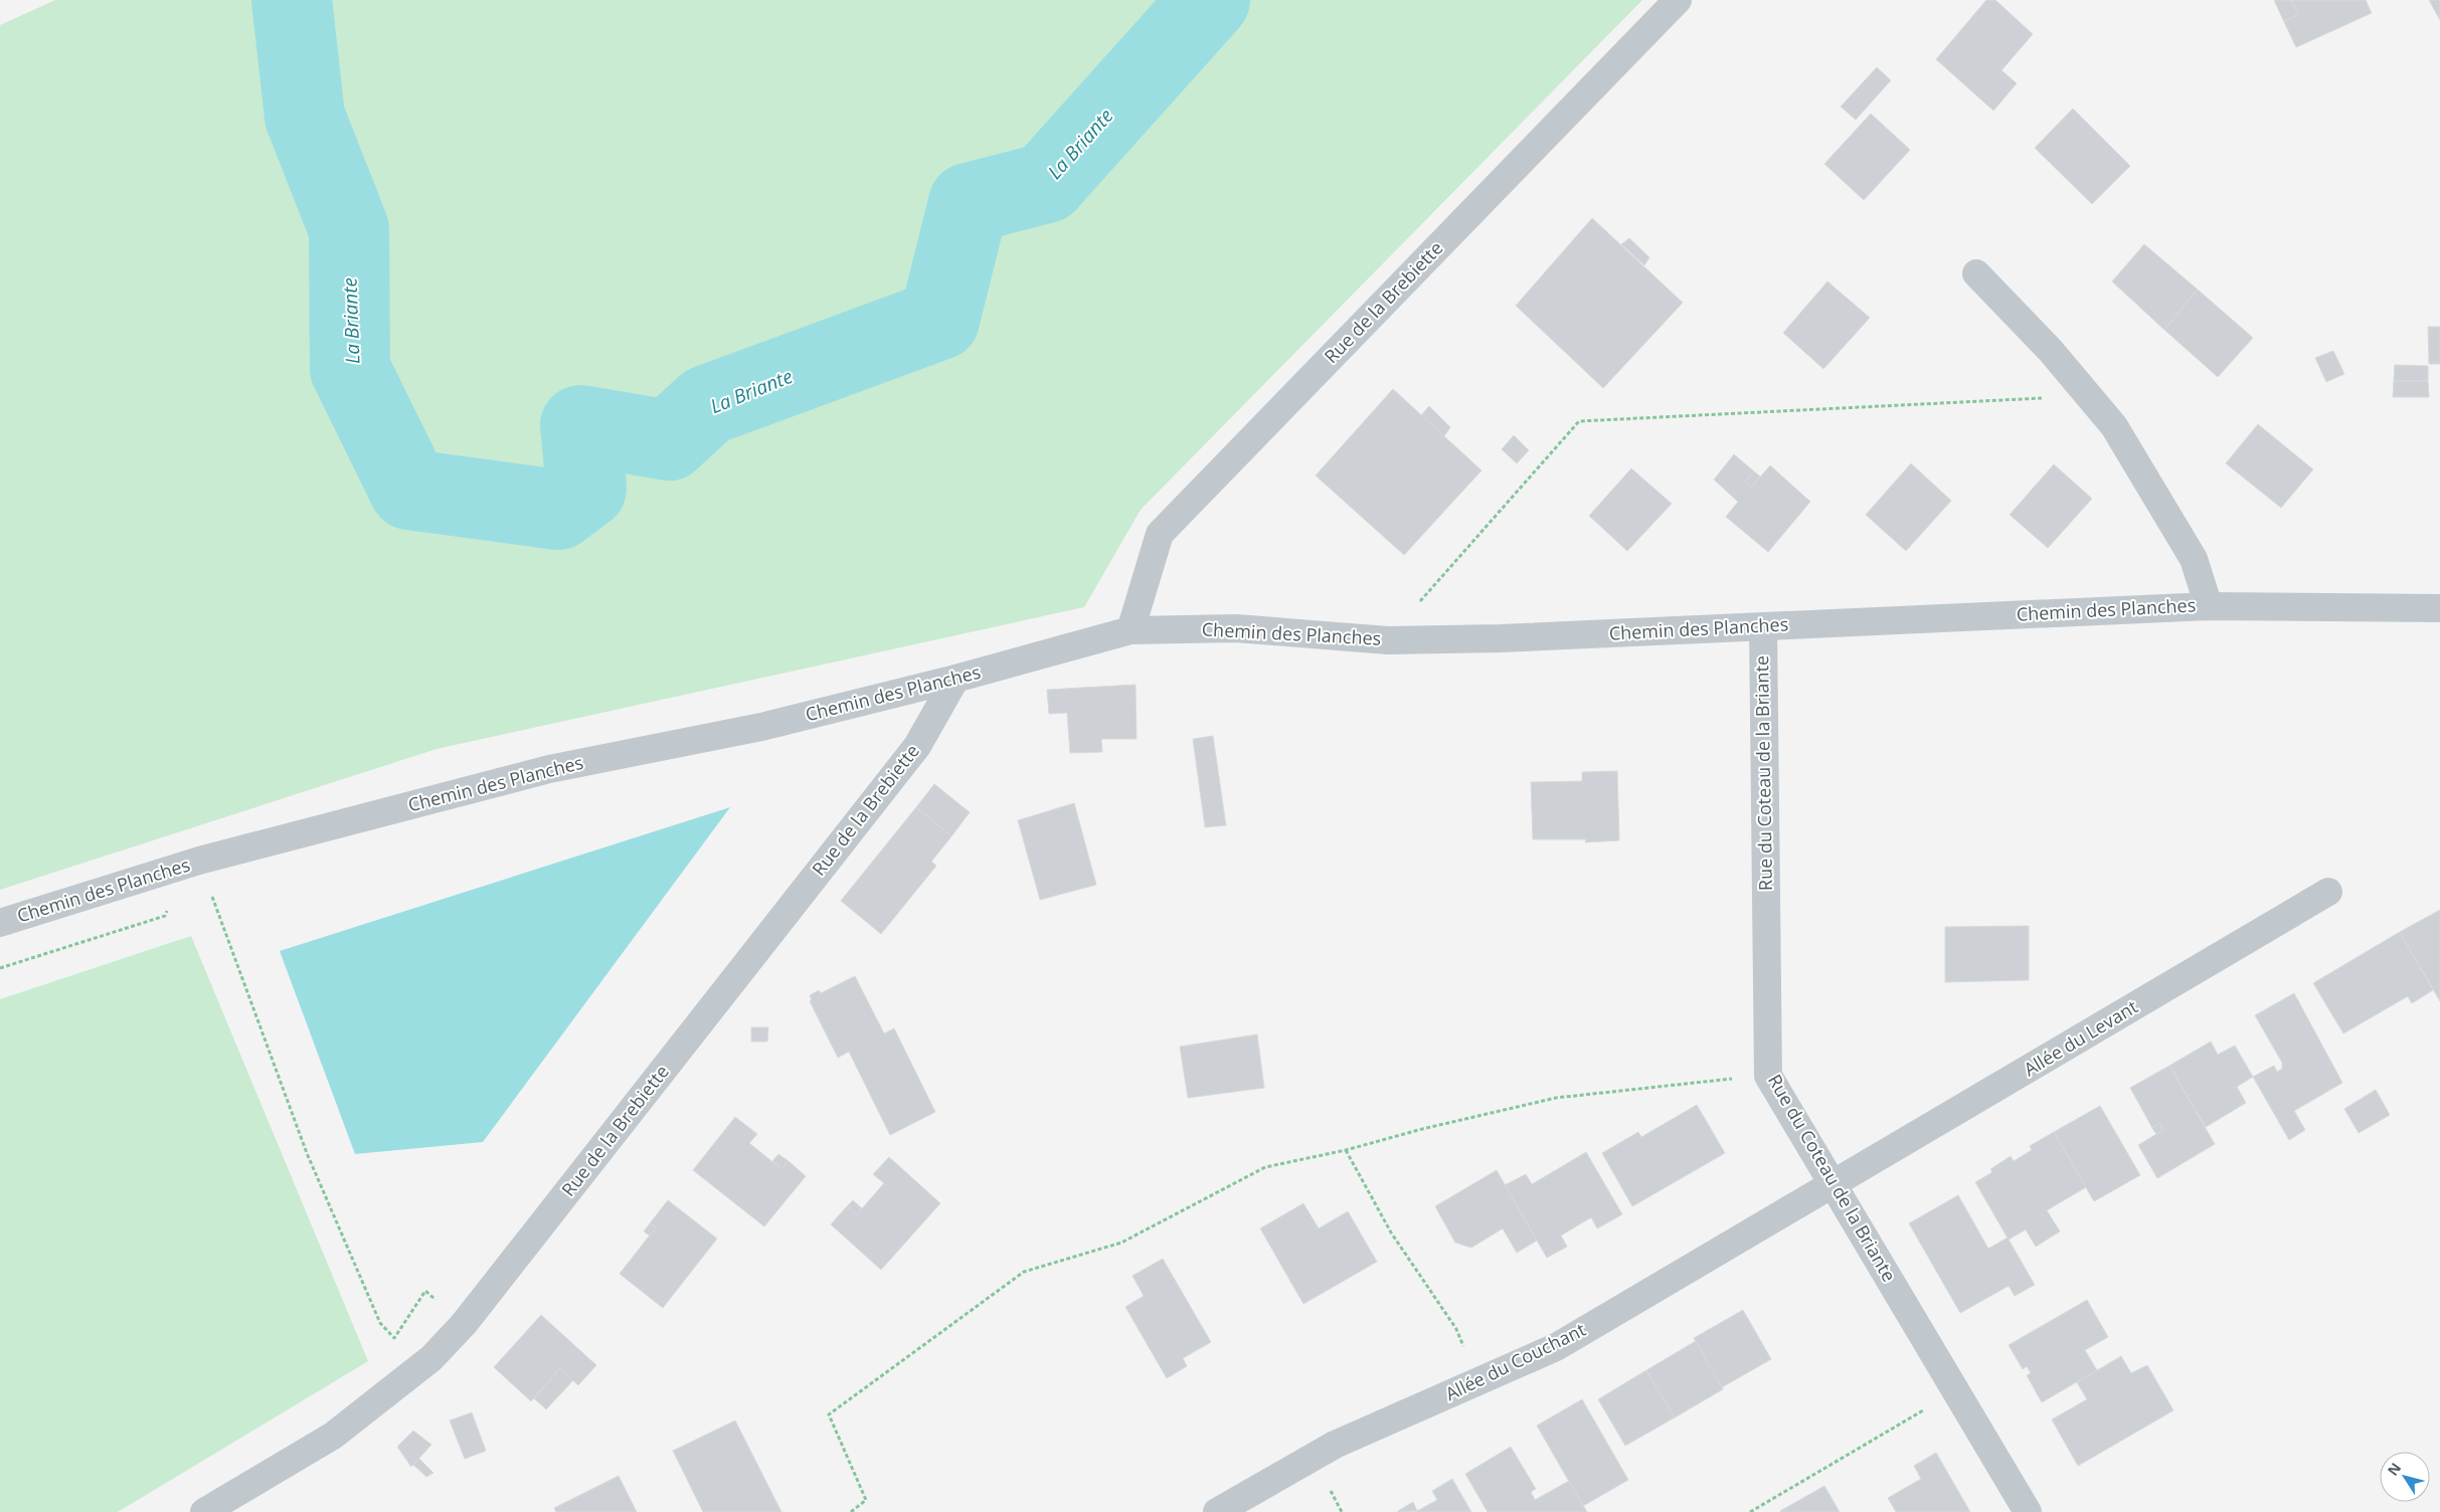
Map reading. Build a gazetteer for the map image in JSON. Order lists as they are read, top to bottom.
{
  "streets": {
    "street": [
      "Rue de la Brebiette",
      "Chemin des Planches",
      "Rue du Coteau de la Briante",
      "Allée du Levant",
      "Allée du Couchant"
    ]
  },
  "crossings": [
    ["Rue de la Brebiette", "Chemin des Planches"],
    ["Chemin des Planches", "Rue du Coteau de la Briante"],
    ["Rue du Coteau de la Briante", "Allée du Levant"],
    ["Rue du Coteau de la Briante", "Allée du Couchant"],
    ["Allée du Levant", "Allée du Couchant"]
  ],
  "water": ["La Briante"],
  "north": "top left"
}
